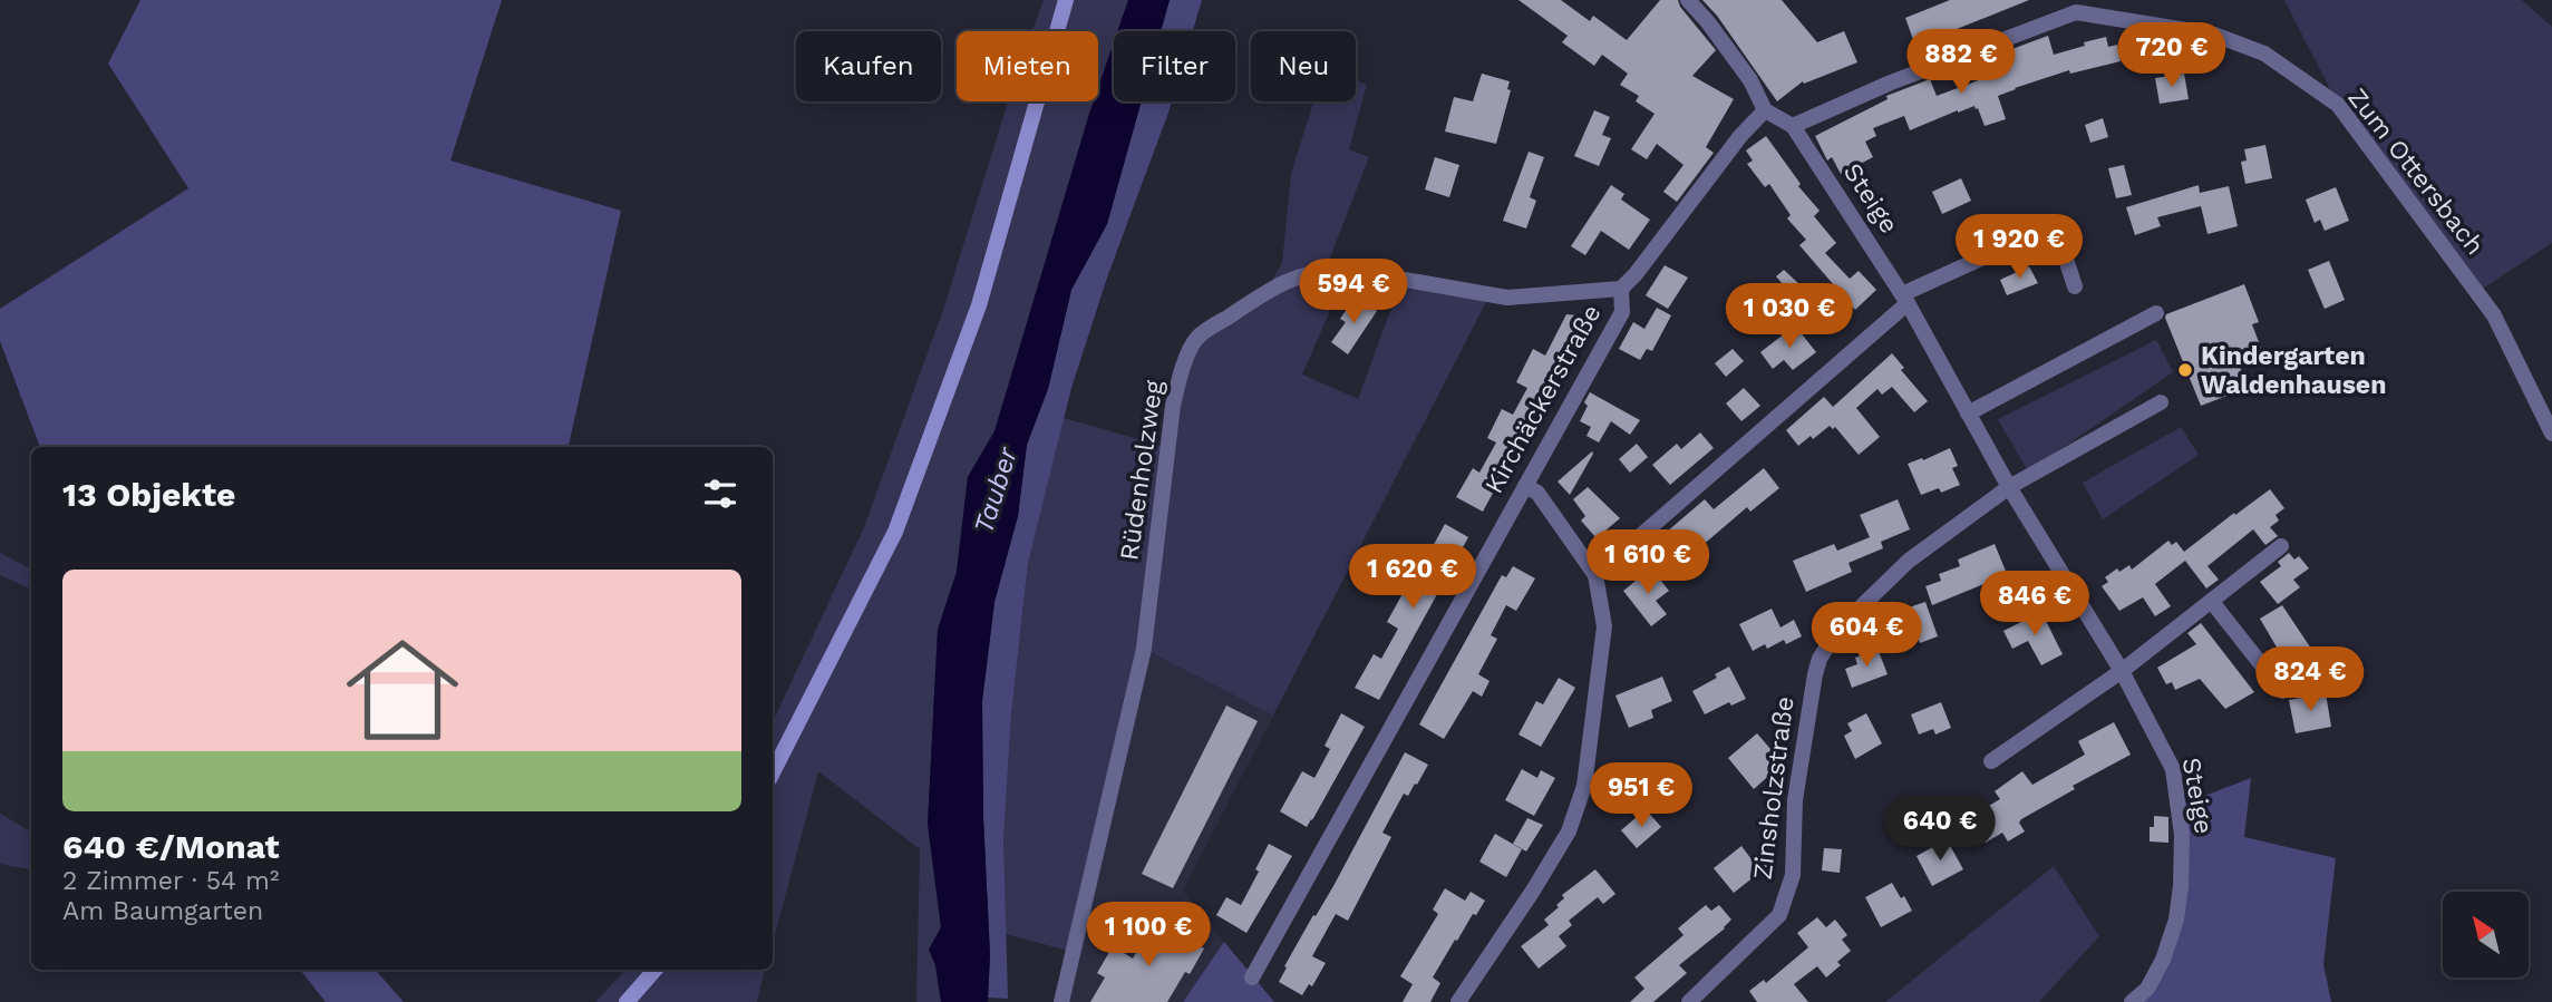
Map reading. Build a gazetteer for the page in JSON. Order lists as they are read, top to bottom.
{
  "streets": {
    "street": [
      "Zum Ottersbach",
      "Steige",
      "Kirchäckerstraße",
      "Rüdenholzweg",
      "Zinsholzstraße"
    ]
  },
  "crossings": [
    ["Zum Ottersbach", "Steige"],
    ["Steige", "Kirchäckerstraße"],
    ["Steige", "Zinsholzstraße"],
    ["Kirchäckerstraße", "Rüdenholzweg"]
  ],
  "water": ["Tauber"],
  "places": ["Kindergarten Waldenhausen"],
  "north": "top left",
  "page": {
    "price": [
      "720 €",
      "882 €",
      "1 920 €",
      "594 €",
      "1 030 €",
      "1 610 €",
      "1 620 €",
      "846 €",
      "604 €",
      "824 €",
      "951 €",
      "640 €",
      "1 100 €"
    ],
    "chip": [
      "Kaufen",
      "Mieten",
      "Filter",
      "Neu"
    ],
    "heading": "13 Objekte",
    "list": [
      {
        "name": "640 €/Monat",
        "note": "2 Zimmer · 54 m² · Am Baumgarten"
      }
    ]
  }
}
